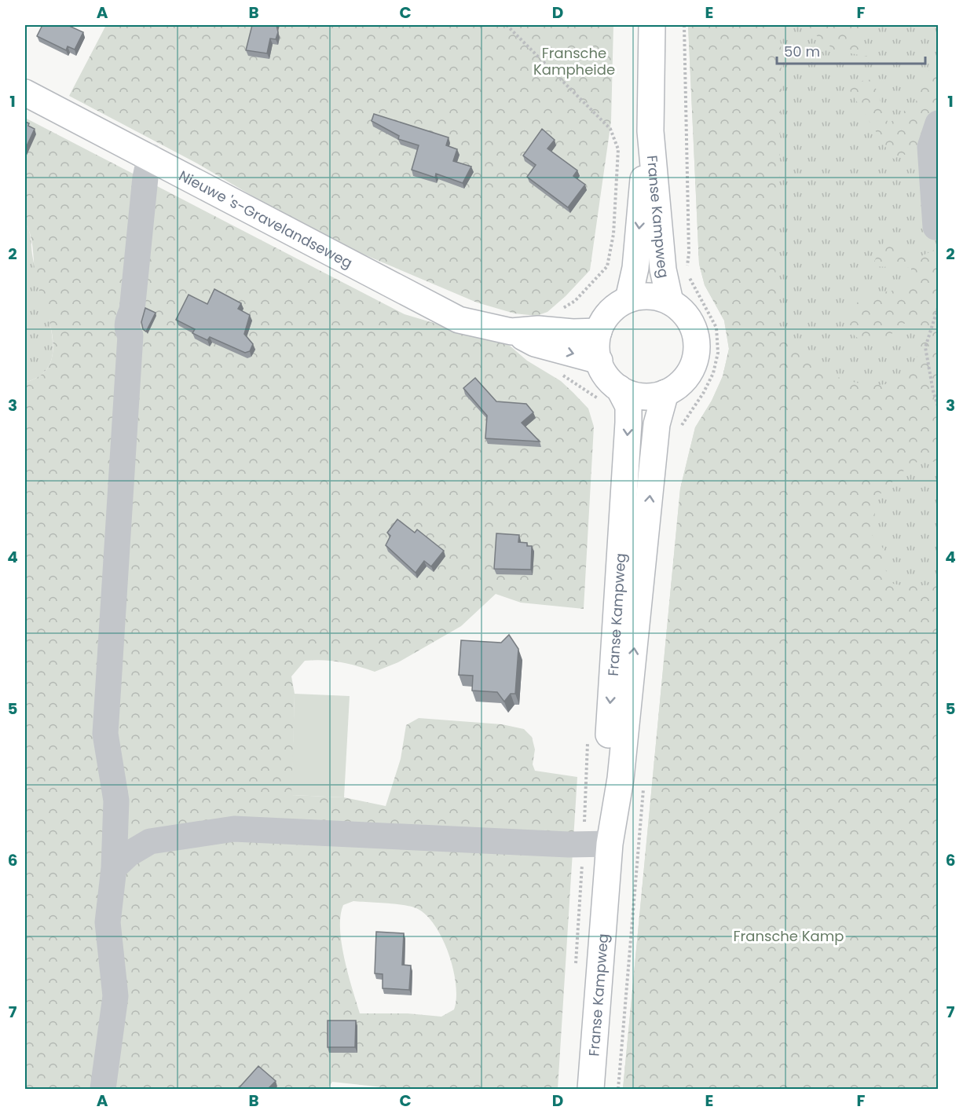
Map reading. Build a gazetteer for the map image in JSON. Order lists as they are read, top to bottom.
{
  "streets": {
    "main road": ["Franse Kampweg", "Nieuwe 's-Gravelandseweg"]
  },
  "crossings": [
    ["Franse Kampweg", "Nieuwe 's-Gravelandseweg"]
  ],
  "parks": ["Fransche Kampheide", "Fransche Kamp"],
  "scale_bar": "50 m",
  "grid": {
    "columns": [
      "A",
      "B",
      "C",
      "D",
      "E",
      "F"
    ],
    "rows": [
      "1",
      "2",
      "3",
      "4",
      "5",
      "6",
      "7"
    ]
  }
}
